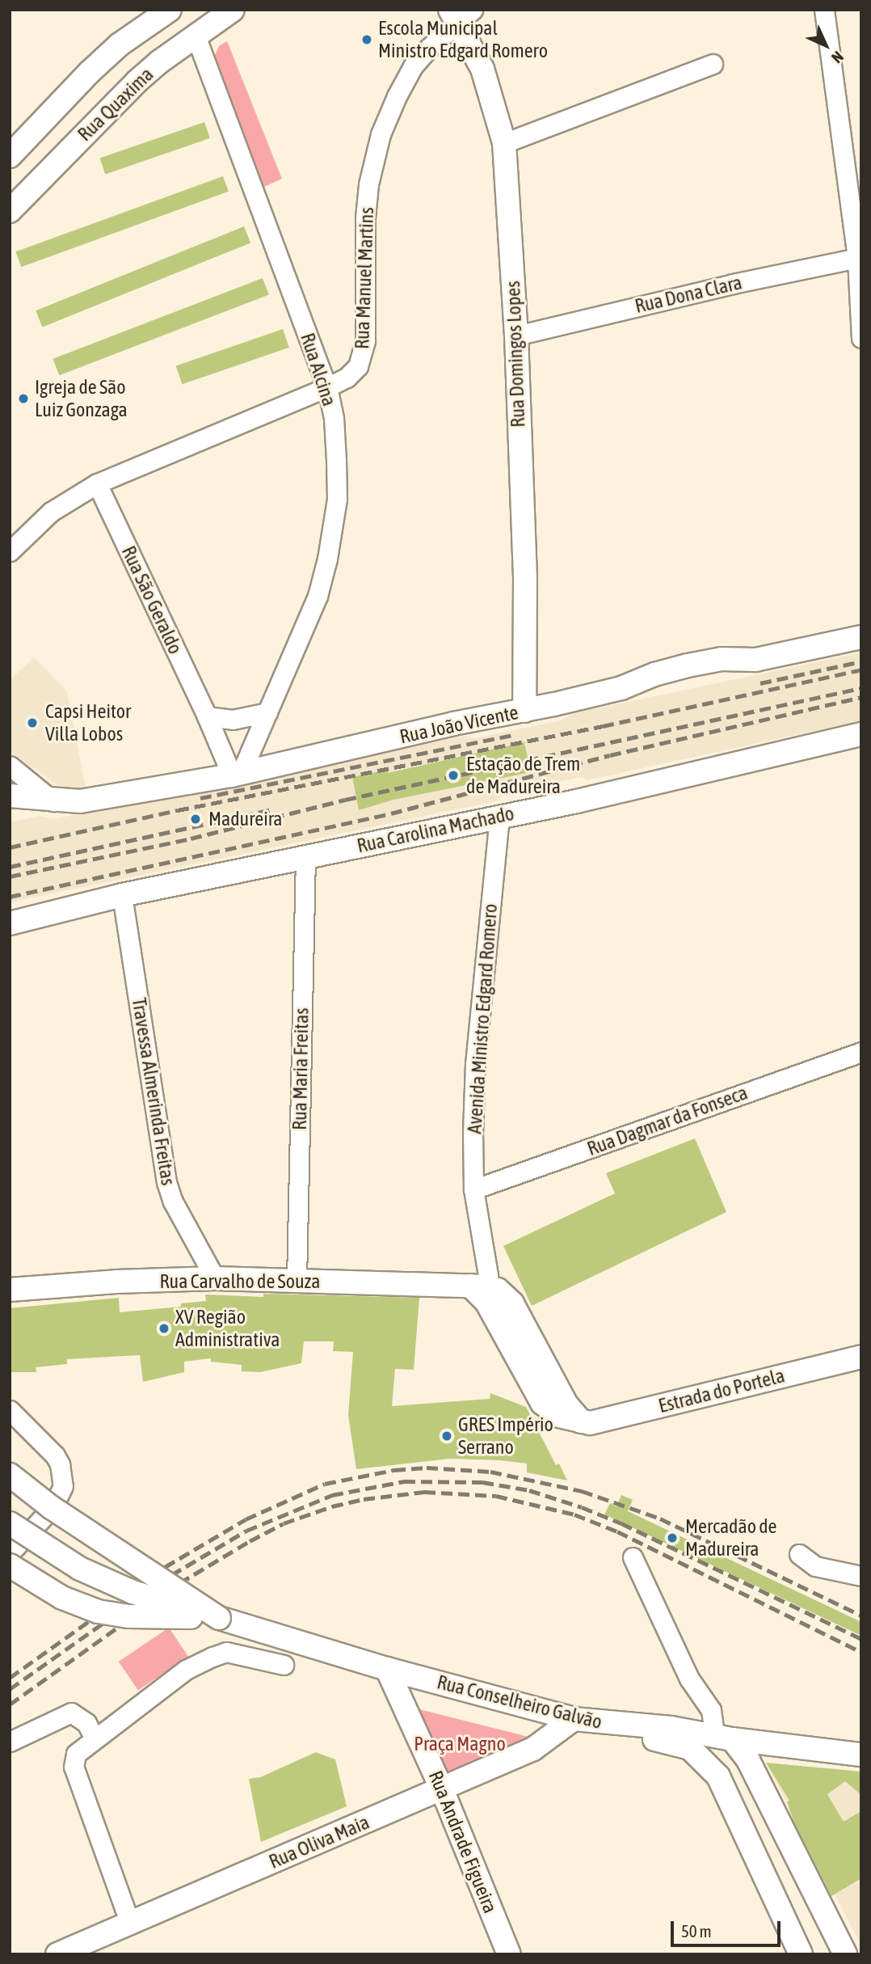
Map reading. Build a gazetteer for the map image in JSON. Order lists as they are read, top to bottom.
{
  "streets": {
    "main road": [
      "Rua Quaxima",
      "Rua Domingos Lopes",
      "Rua João Vicente",
      "Rua Carolina Machado",
      "Rua Carvalho de Souza",
      "Estrada do Portela",
      "Rua Conselheiro Galvão",
      "Rua Oliva Maia",
      "Rua Andrade Figueira"
    ],
    "street": [
      "Rua Manuel Martins",
      "Rua Dona Clara",
      "Rua Alcina",
      "Rua São Geraldo",
      "Avenida Ministro Edgard Romero",
      "Rua Maria Freitas",
      "Travessa Almerinda Freitas",
      "Rua Dagmar da Fonseca"
    ]
  },
  "crossings": [
    ["Rua Quaxima", "Rua Alcina"],
    ["Rua Manuel Martins", "Rua Domingos Lopes"],
    ["Rua Manuel Martins", "Rua Alcina"],
    ["Rua Manuel Martins", "Rua São Geraldo"],
    ["Rua Dona Clara", "Rua Domingos Lopes"],
    ["Rua Domingos Lopes", "Rua João Vicente"],
    ["Rua Alcina", "Rua São Geraldo"],
    ["Rua Alcina", "Rua João Vicente"],
    ["Rua São Geraldo", "Rua João Vicente"],
    ["Rua Carolina Machado", "Avenida Ministro Edgard Romero"],
    ["Rua Carolina Machado", "Rua Maria Freitas"],
    ["Rua Carolina Machado", "Travessa Almerinda Freitas"],
    ["Avenida Ministro Edgard Romero", "Rua Dagmar da Fonseca"],
    ["Avenida Ministro Edgard Romero", "Rua Carvalho de Souza"],
    ["Avenida Ministro Edgard Romero", "Estrada do Portela"],
    ["Rua Maria Freitas", "Rua Carvalho de Souza"],
    ["Travessa Almerinda Freitas", "Rua Carvalho de Souza"],
    ["Rua Carvalho de Souza", "Estrada do Portela"],
    ["Rua Conselheiro Galvão", "Rua Oliva Maia"],
    ["Rua Conselheiro Galvão", "Rua Andrade Figueira"],
    ["Rua Oliva Maia", "Rua Andrade Figueira"]
  ],
  "parks": ["Praça Magno"],
  "places": [
    "Escola Municipal Ministro Edgard Romero",
    "Igreja de São Luiz Gonzaga",
    "Capsi Heitor Villa Lobos",
    "Estação de Trem de Madureira",
    "Madureira",
    "XV Região Administrativa",
    "GRES Império Serrano",
    "Mercadão de Madureira"
  ],
  "scale_bar": "50 m",
  "north": "bottom right"
}
